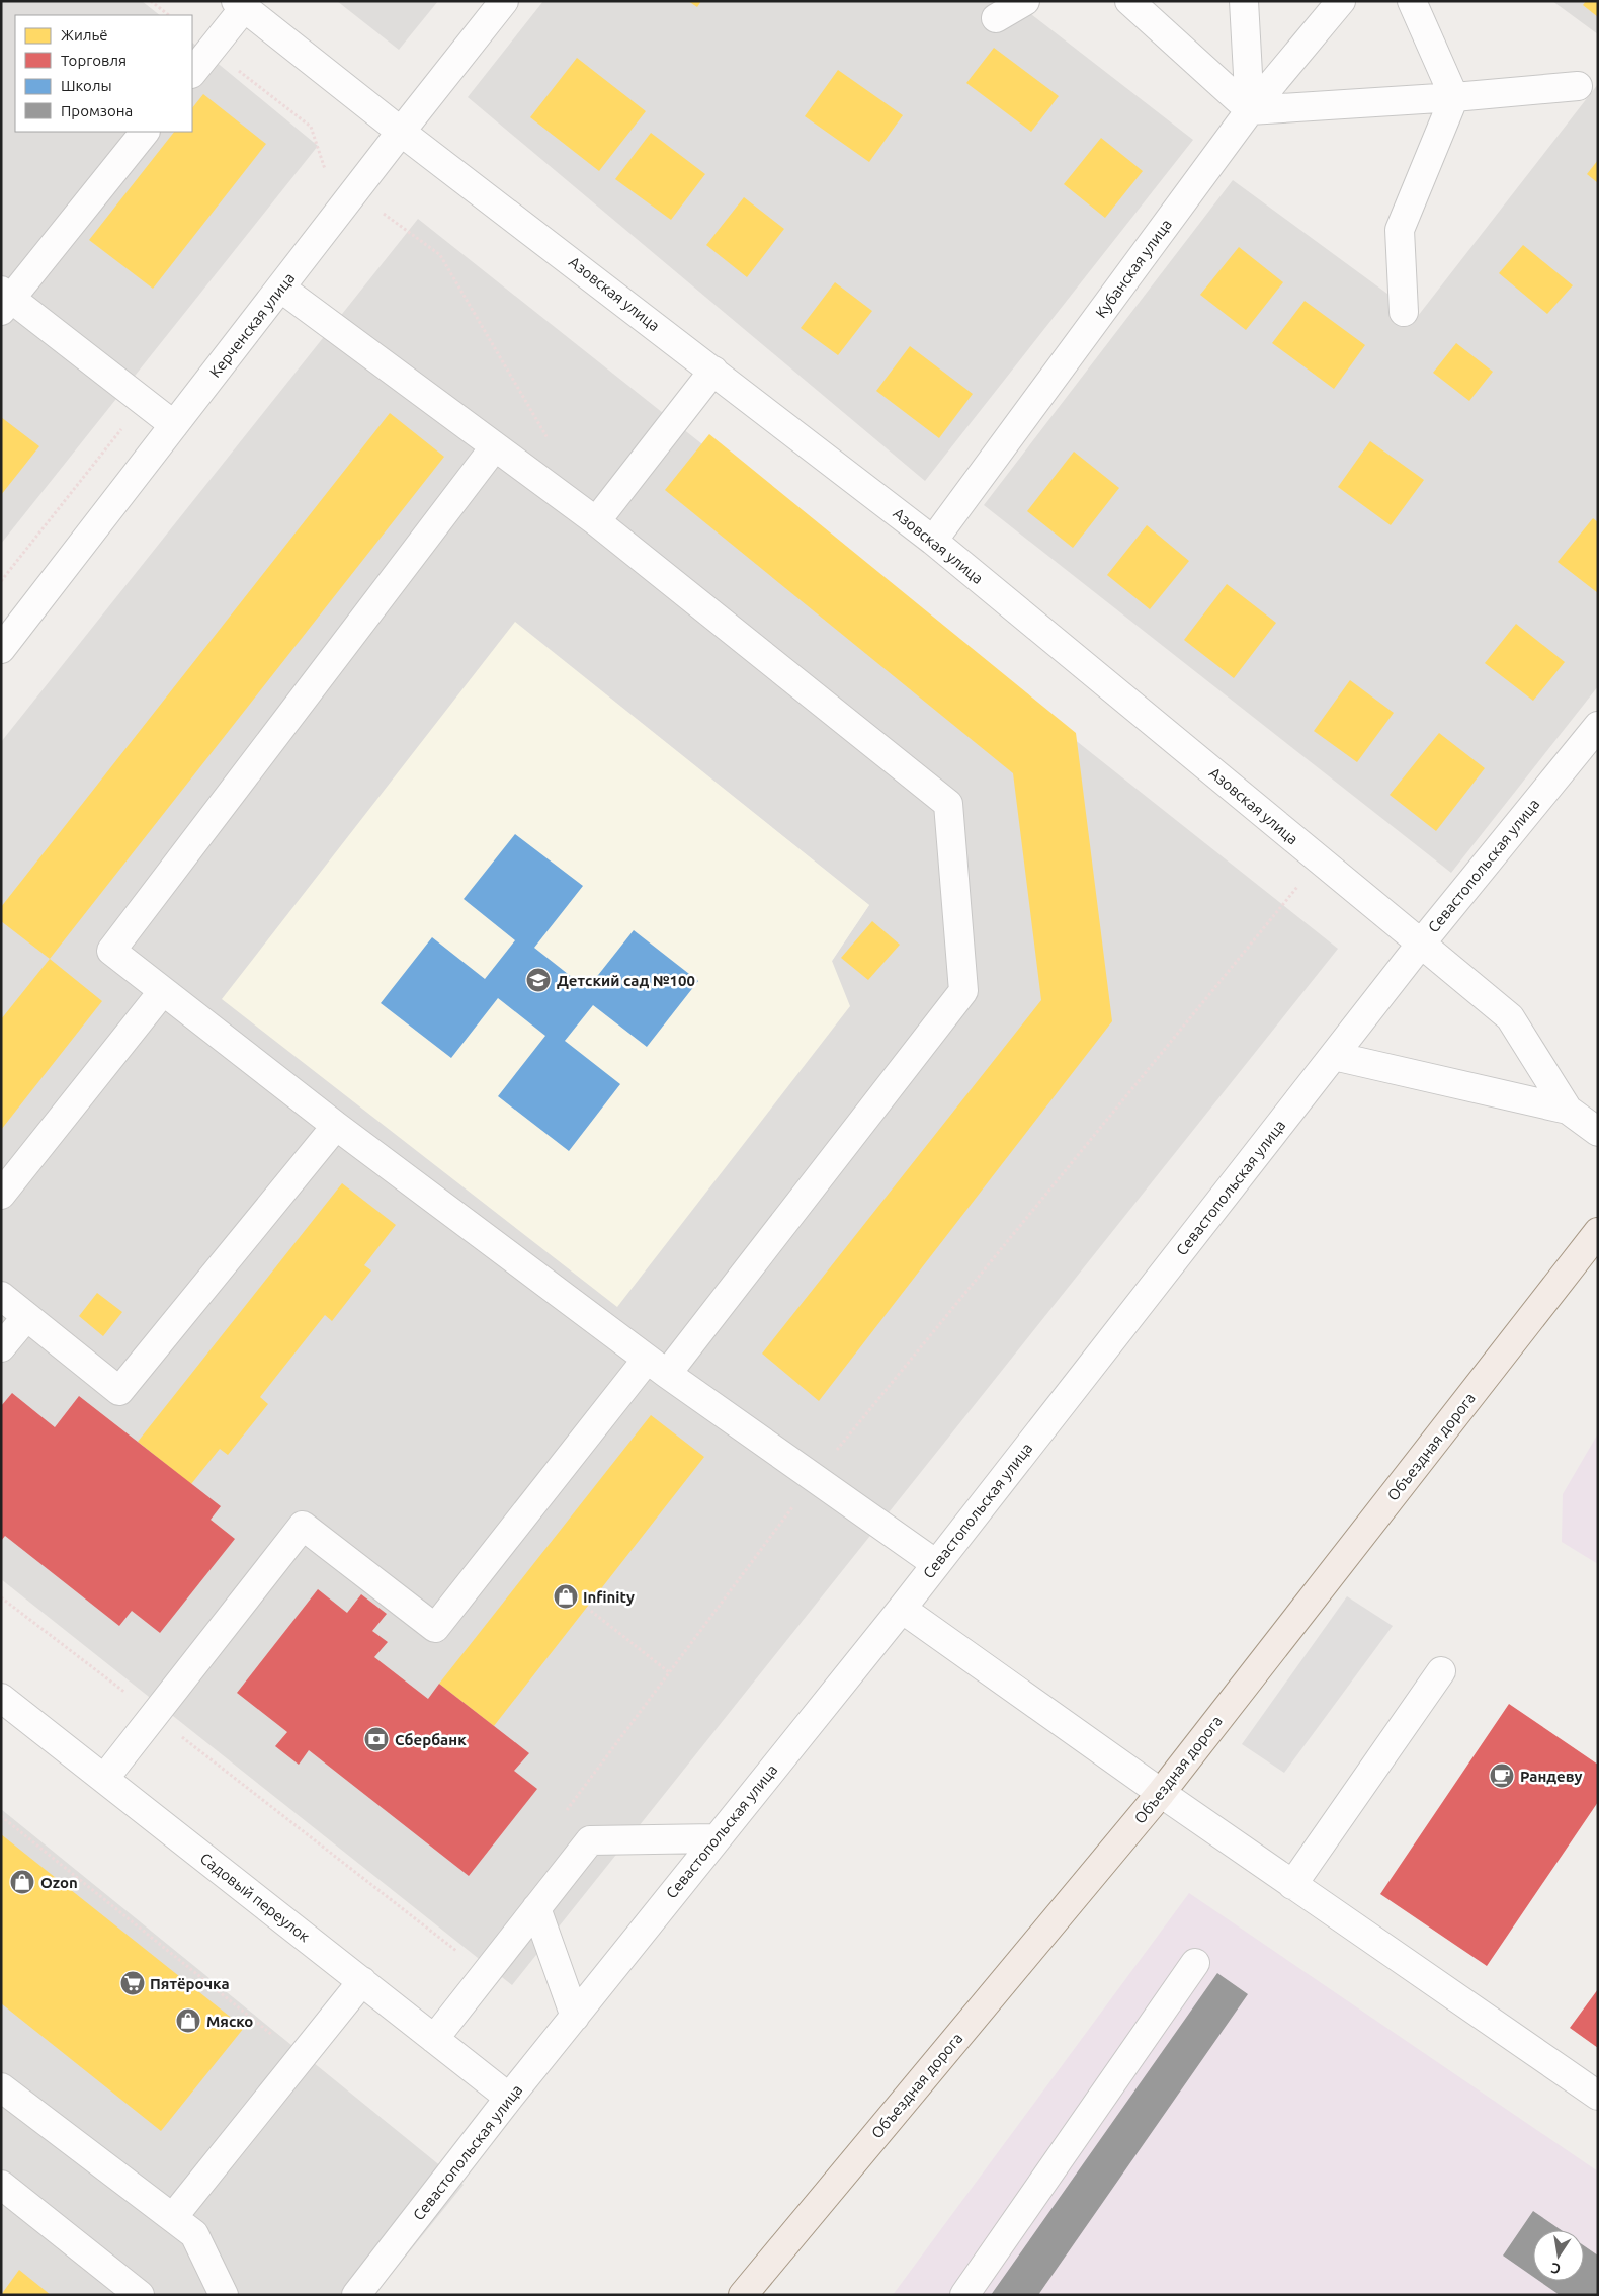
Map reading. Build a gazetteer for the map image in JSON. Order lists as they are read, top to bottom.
{
  "streets": {
    "main road": ["Объездная дорога"],
    "street": [
      "Кубанская улица",
      "Азовская улица",
      "Керченская улица",
      "Севастопольская улица",
      "Садовый переулок"
    ]
  },
  "crossings": [
    ["Кубанская улица", "Азовская улица"],
    ["Азовская улица", "Керченская улица"],
    ["Азовская улица", "Севастопольская улица"],
    ["Севастопольская улица", "Садовый переулок"]
  ],
  "places": {
    "school or university": ["Детский сад №100"],
    "shop": ["Infinity", "Ozon", "Мяско"],
    "bank": ["Сбербанк"],
    "cafe": ["Рандеву"],
    "supermarket": ["Пятёрочка"]
  },
  "legend": [
    "Жильё",
    "Торговля",
    "Школы",
    "Промзона"
  ],
  "north": "bottom"
}
